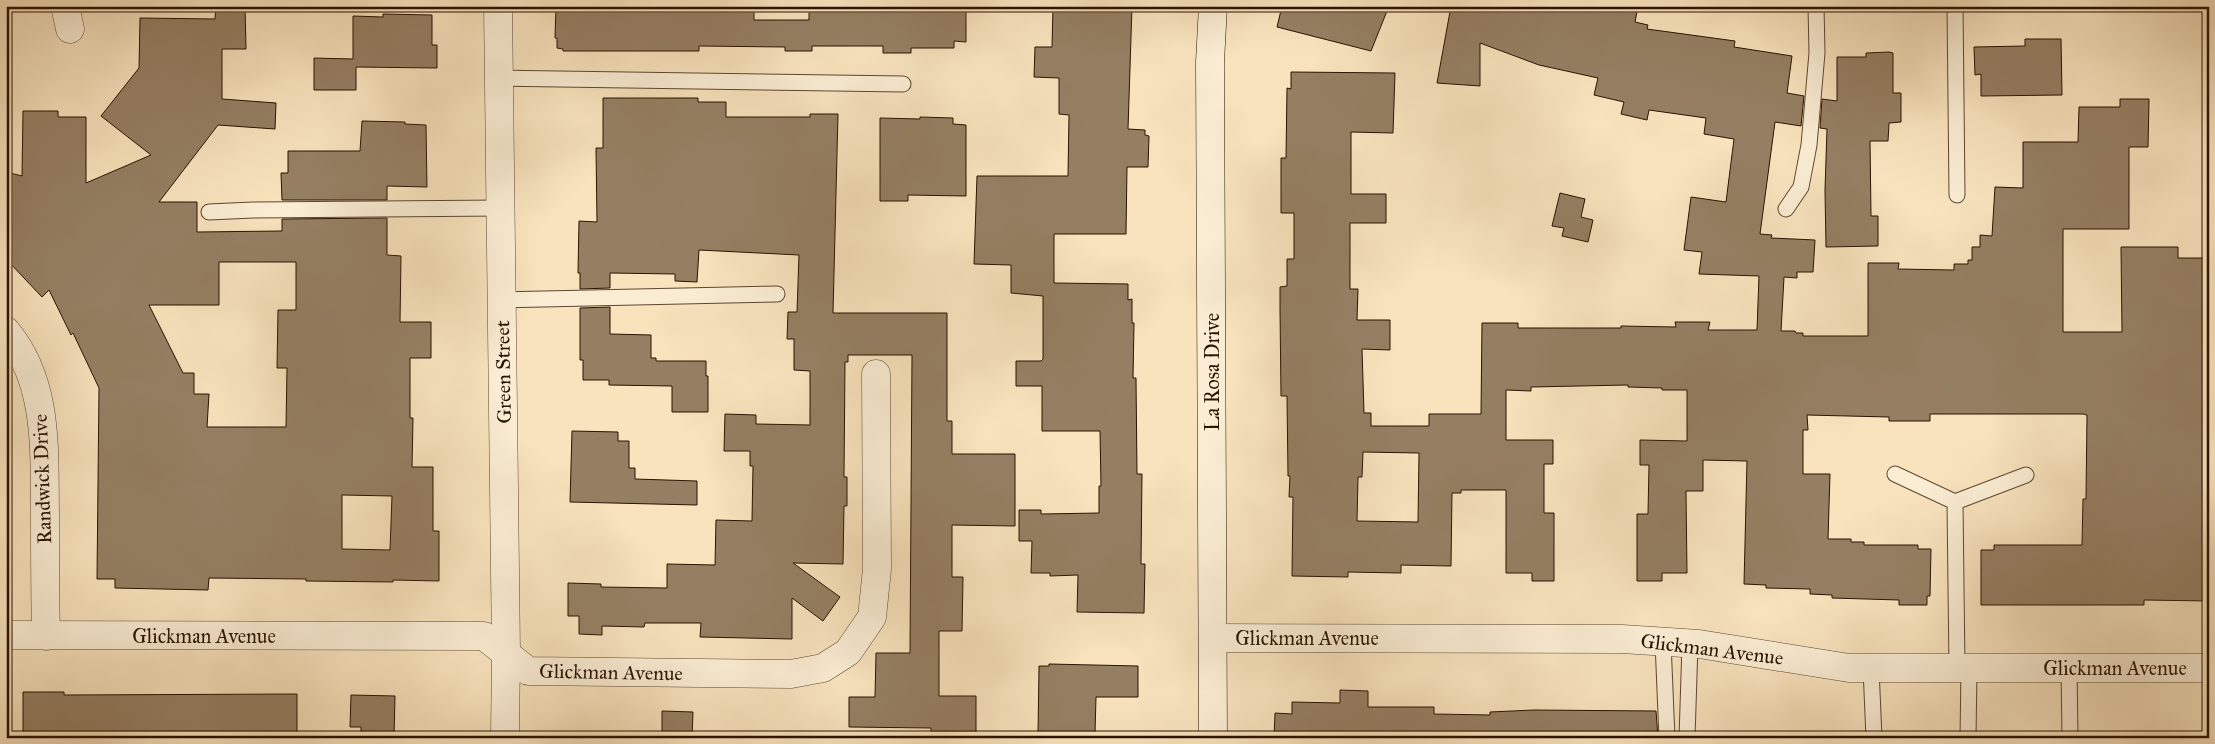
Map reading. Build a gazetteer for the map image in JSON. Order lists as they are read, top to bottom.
{
  "streets": {
    "street": [
      "Green Street",
      "La Rosa Drive",
      "Randwick Drive",
      "Glickman Avenue"
    ]
  },
  "crossings": [
    ["Green Street", "Glickman Avenue"],
    ["La Rosa Drive", "Glickman Avenue"],
    ["Randwick Drive", "Glickman Avenue"]
  ]
}
